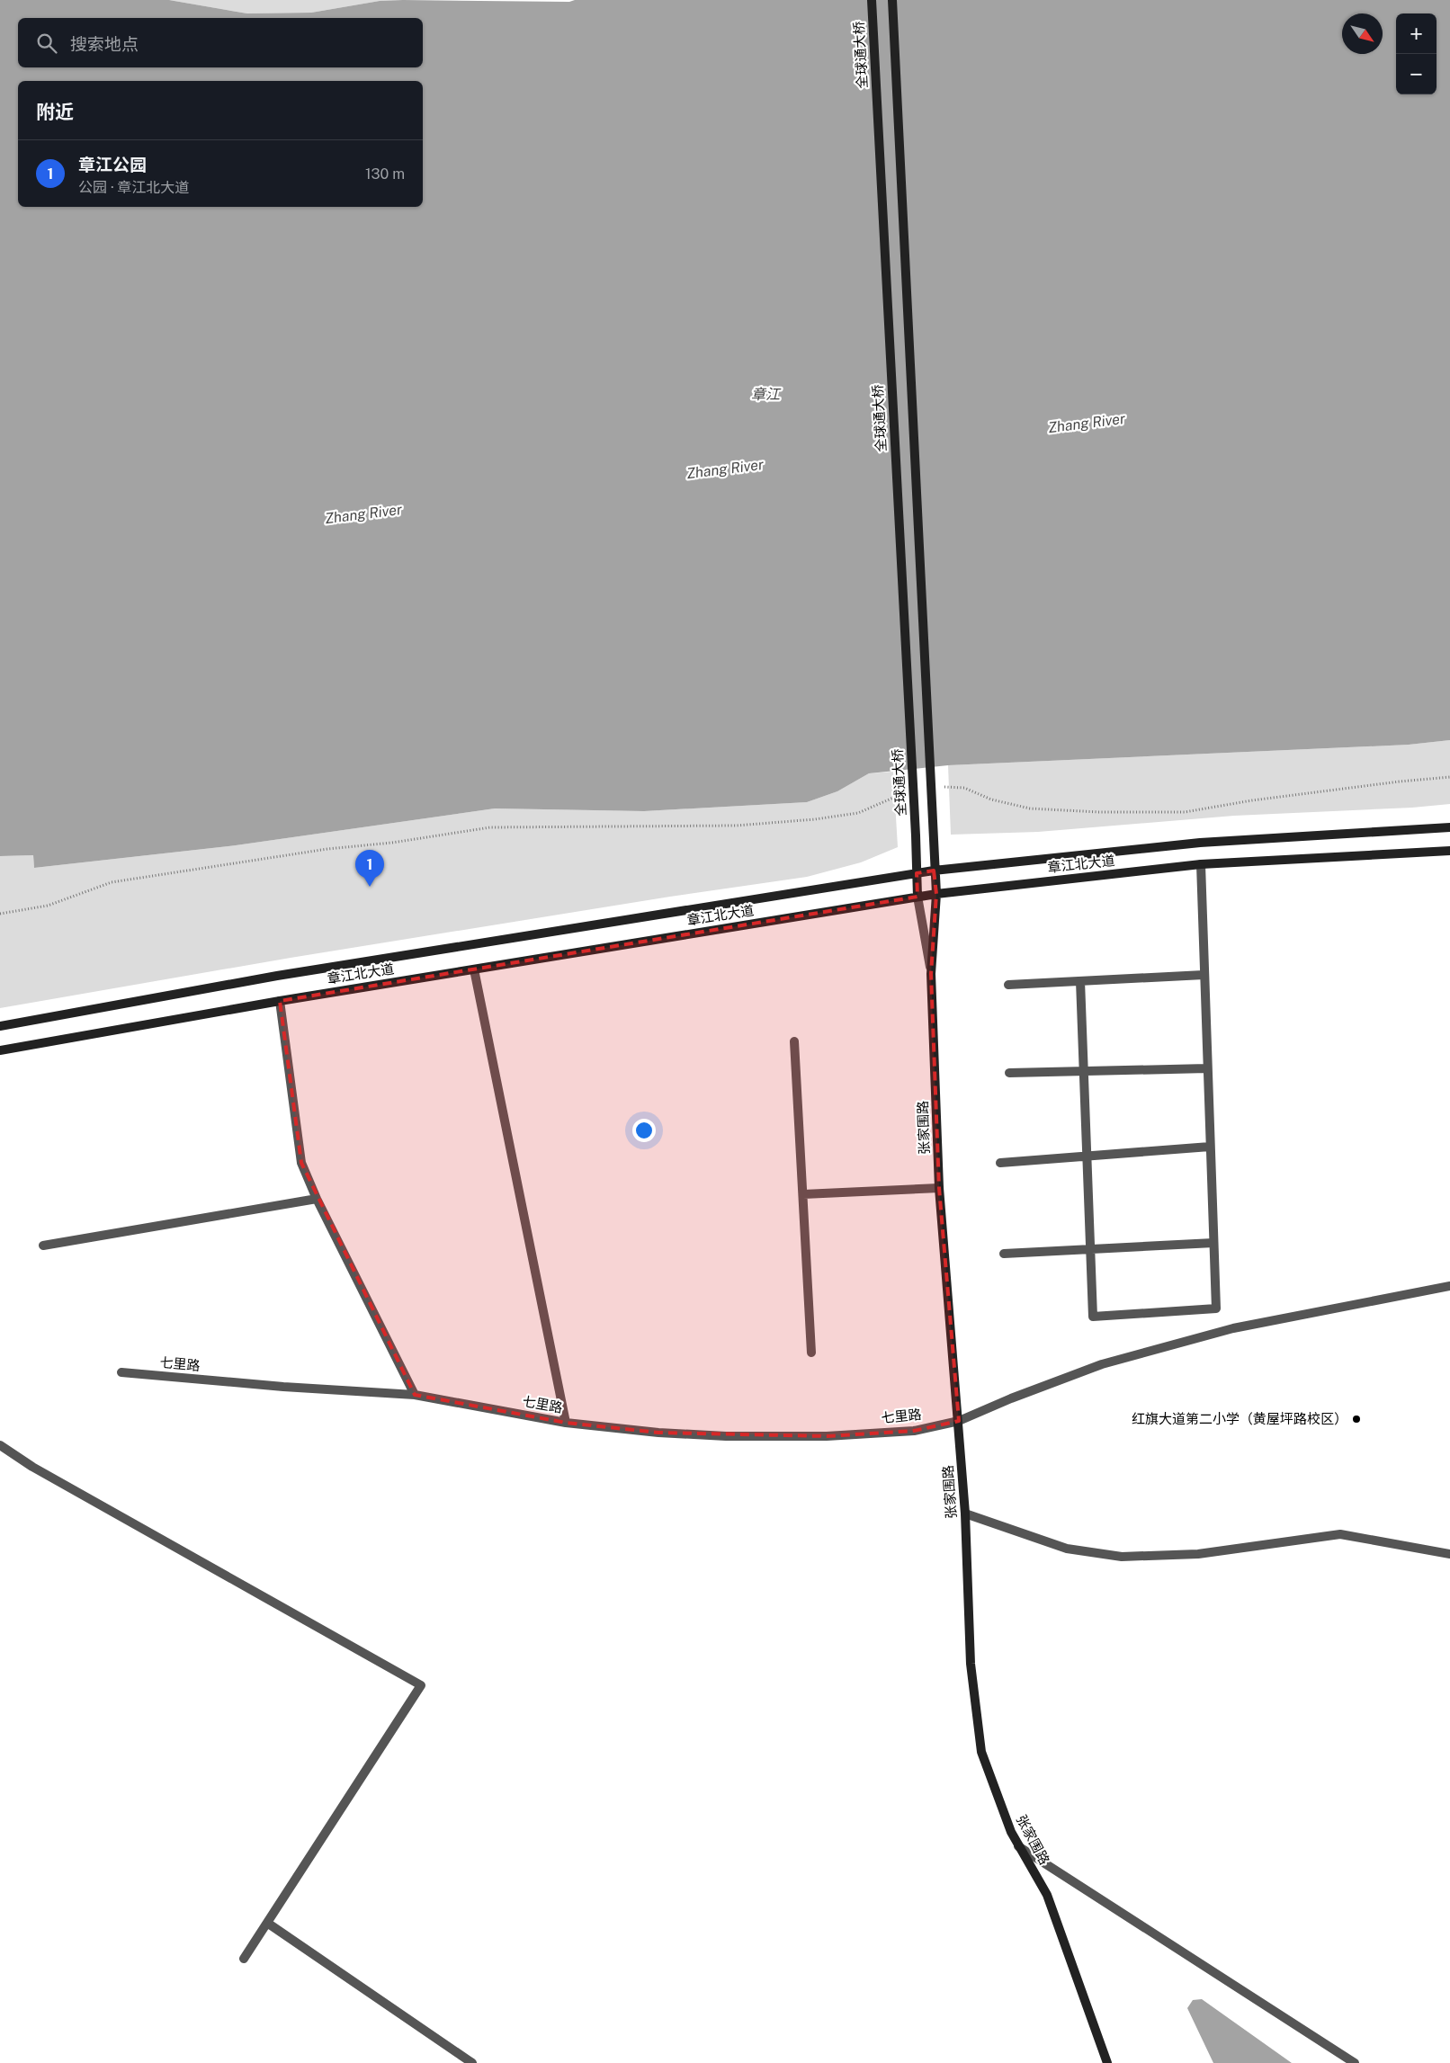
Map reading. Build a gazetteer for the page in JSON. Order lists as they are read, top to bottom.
{
  "streets": {
    "main road": ["全球通大桥", "章江北大道", "张家围路"],
    "street": ["七里路"]
  },
  "crossings": [
    ["全球通大桥", "章江北大道"],
    ["章江北大道", "张家围路"],
    ["张家围路", "七里路"]
  ],
  "water": ["章江", "Zhang River"],
  "places": ["红旗大道第二小学（黄屋坪路校区）"],
  "north": "bottom right",
  "page": {
    "map_buttons": ["+", "−"],
    "search": "搜索地点",
    "heading": "附近",
    "list": [
      {
        "mark": "1",
        "name": "章江公园",
        "note": "公园 · 章江北大道",
        "value": "130 m"
      }
    ],
    "pins": "1"
  }
}
